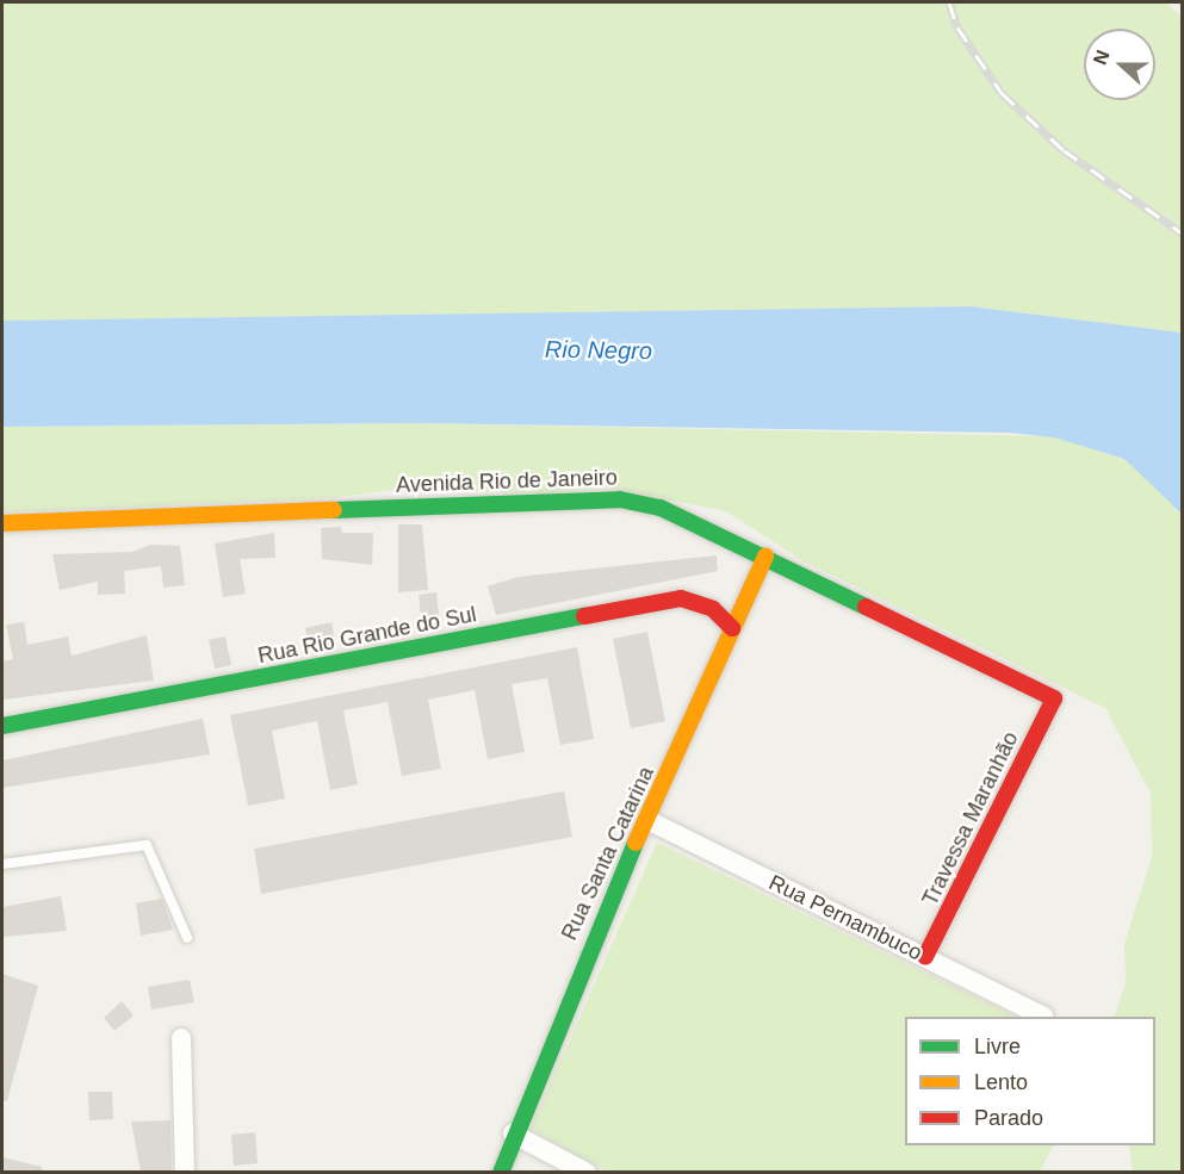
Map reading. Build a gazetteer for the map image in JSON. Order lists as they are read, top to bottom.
{
  "streets": {
    "street": [
      "Avenida Rio de Janeiro",
      "Rua Rio Grande do Sul",
      "Travessa Maranhão",
      "Rua Santa Catarina",
      "Rua Pernambuco"
    ]
  },
  "crossings": [
    ["Avenida Rio de Janeiro", "Travessa Maranhão"],
    ["Avenida Rio de Janeiro", "Rua Santa Catarina"],
    ["Rua Rio Grande do Sul", "Rua Santa Catarina"],
    ["Travessa Maranhão", "Rua Pernambuco"],
    ["Rua Santa Catarina", "Rua Pernambuco"]
  ],
  "water": ["Rio Negro"],
  "legend": ["Livre", "Lento", "Parado"],
  "north": "left"
}
